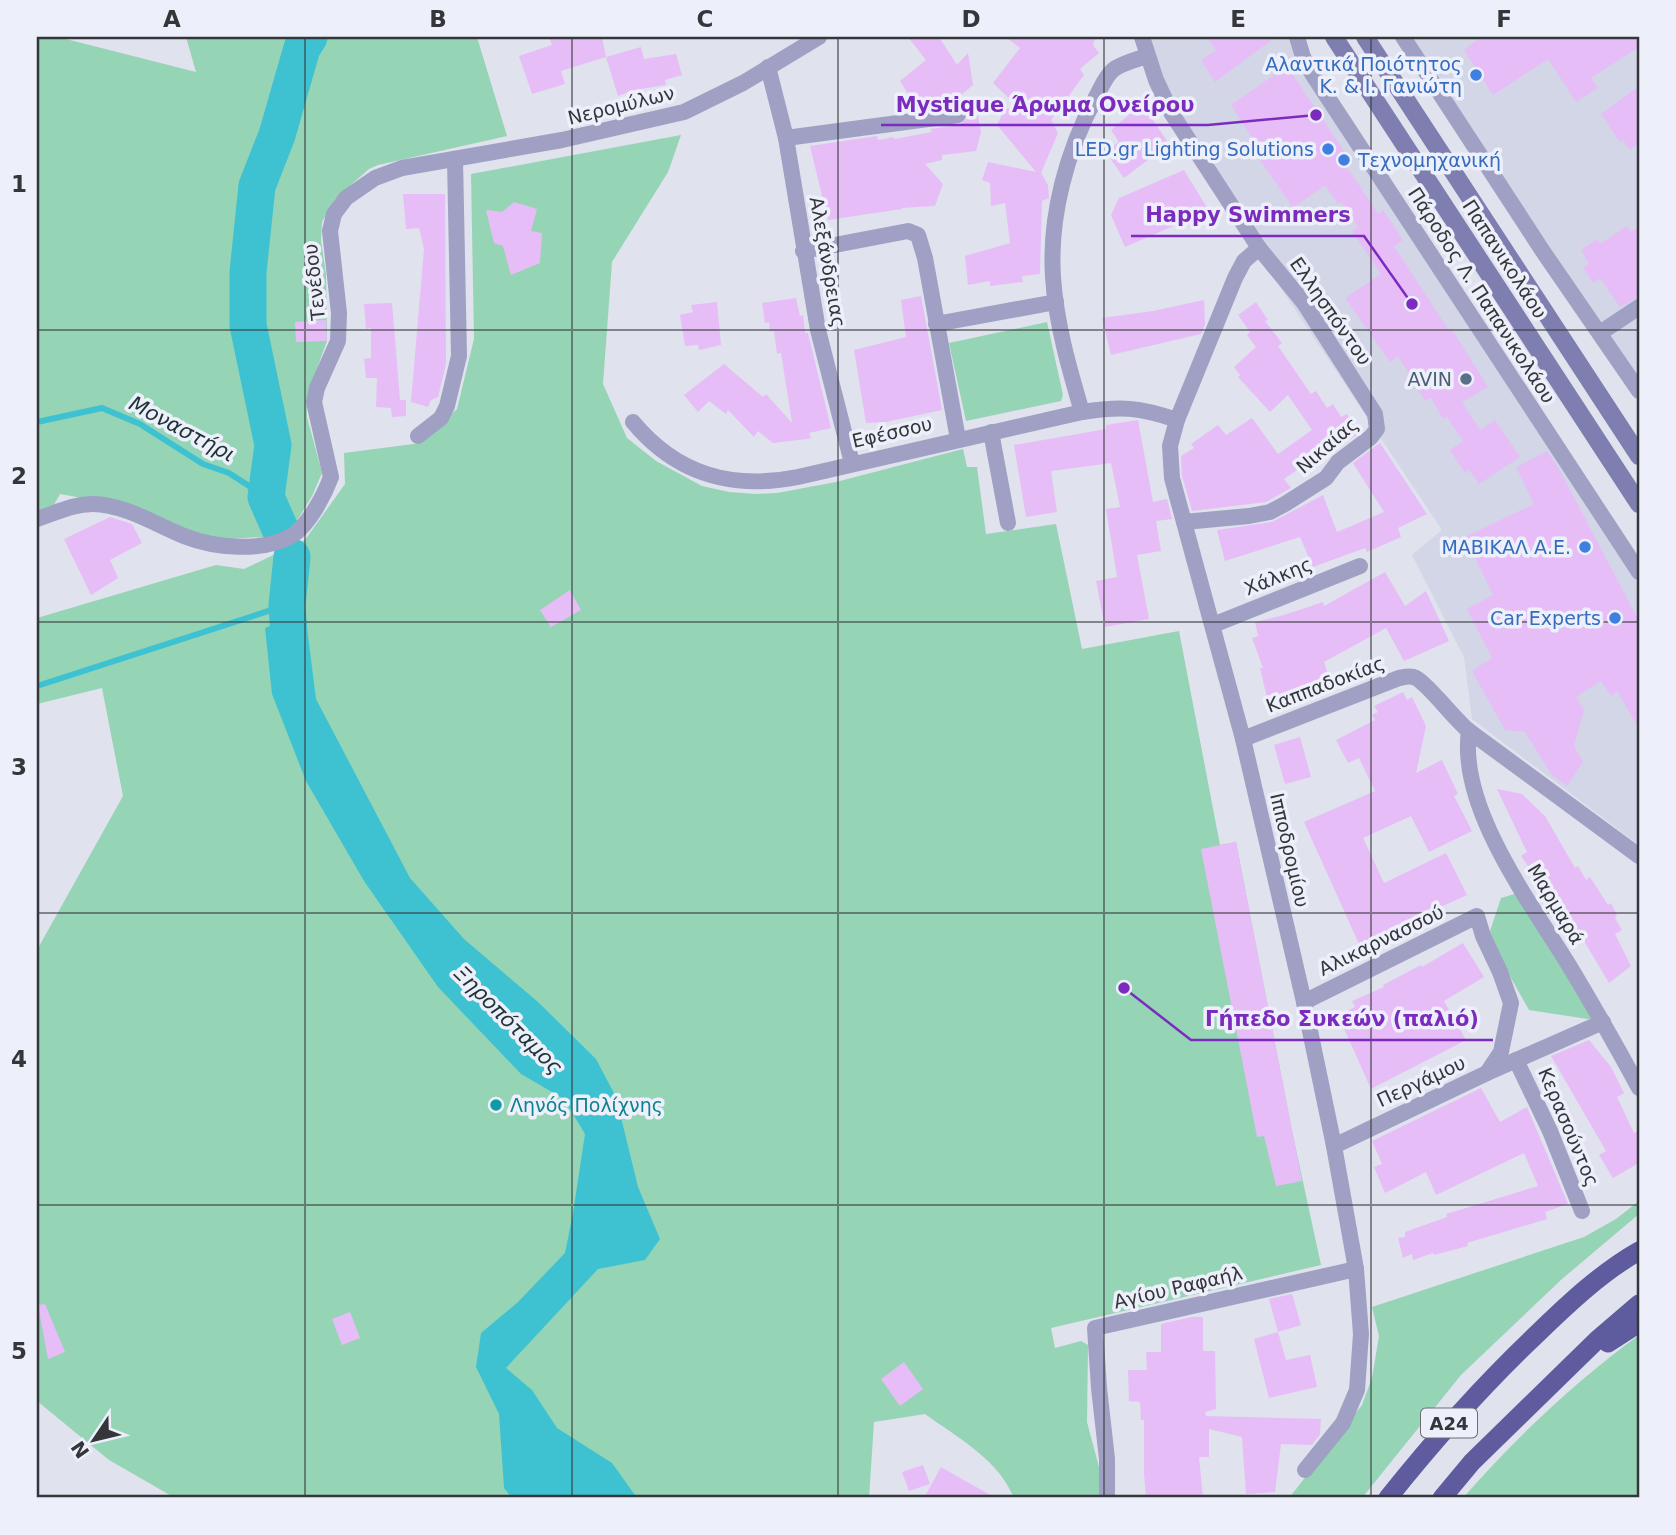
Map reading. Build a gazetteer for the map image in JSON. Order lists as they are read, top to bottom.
{
  "streets": {
    "highway": ["Α24"],
    "main road": ["Παπανικολάου"],
    "street": [
      "Νερομύλων",
      "Αλεξάνδρειας",
      "Τενέδου",
      "Πάροδος Λ. Παπανικολάου",
      "Ελλησπόντου",
      "Εφέσσου",
      "Νικαίας",
      "Χάλκης",
      "Καππαδοκίας",
      "Ιπποδρομίου",
      "Μαρμαρά",
      "Αλικαρνασσού",
      "Περγάμου",
      "Κερασούντος",
      "Αγίου Ραφαήλ"
    ]
  },
  "crossings": [
    ["Νερομύλων", "Αλεξάνδρειας"],
    ["Νερομύλων", "Τενέδου"],
    ["Αλεξάνδρειας", "Εφέσσου"],
    ["Ελλησπόντου", "Νικαίας"],
    ["Ελλησπόντου", "Ιπποδρομίου"],
    ["Εφέσσου", "Ιπποδρομίου"],
    ["Νικαίας", "Ιπποδρομίου"],
    ["Χάλκης", "Ιπποδρομίου"],
    ["Καππαδοκίας", "Ιπποδρομίου"],
    ["Καππαδοκίας", "Μαρμαρά"],
    ["Ιπποδρομίου", "Αλικαρνασσού"],
    ["Ιπποδρομίου", "Περγάμου"],
    ["Ιπποδρομίου", "Αγίου Ραφαήλ"],
    ["Μαρμαρά", "Περγάμου"],
    ["Αλικαρνασσού", "Περγάμου"],
    ["Περγάμου", "Κερασούντος"]
  ],
  "water": ["Μοναστήρι", "Ξηροπόταμος"],
  "places": [
    "Αλαντικά Ποιότητος Κ. & Ι. Γανιώτη",
    "Mystique Άρωμα Ονείρου",
    "LED.gr Lighting Solutions",
    "Τεχνομηχανική",
    "Happy Swimmers",
    "AVIN",
    "ΜΑΒΙΚΑΛ Α.Ε.",
    "Car Experts",
    "Γήπεδο Συκεών (παλιό)",
    "Ληνός Πολίχνης"
  ],
  "north": "bottom left",
  "grid": {
    "columns": [
      "A",
      "B",
      "C",
      "D",
      "E",
      "F"
    ],
    "rows": [
      "1",
      "2",
      "3",
      "4",
      "5"
    ]
  }
}
